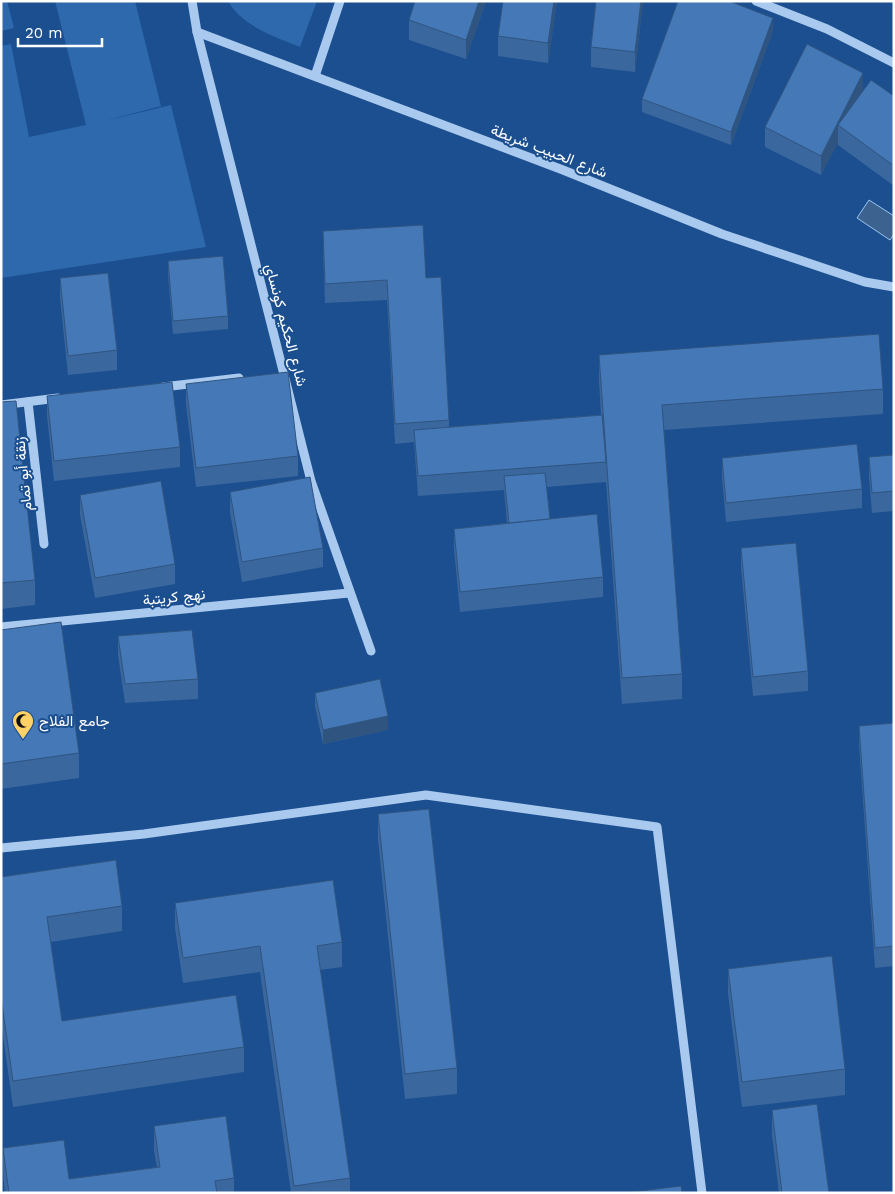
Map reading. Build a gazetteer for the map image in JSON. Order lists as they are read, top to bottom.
{
  "streets": {
    "street": [
      "شارع الحبيب شريطة",
      "شارع الحكيم كونساي",
      "زنقة أبو تمام",
      "نهج كريتبة"
    ]
  },
  "crossings": [
    ["شارع الحبيب شريطة", "شارع الحكيم كونساي"],
    ["شارع الحكيم كونساي", "نهج كريتبة"]
  ],
  "places": {
    "mosque": ["جامع الفلاح"]
  },
  "scale_bar": "20 m"
}
